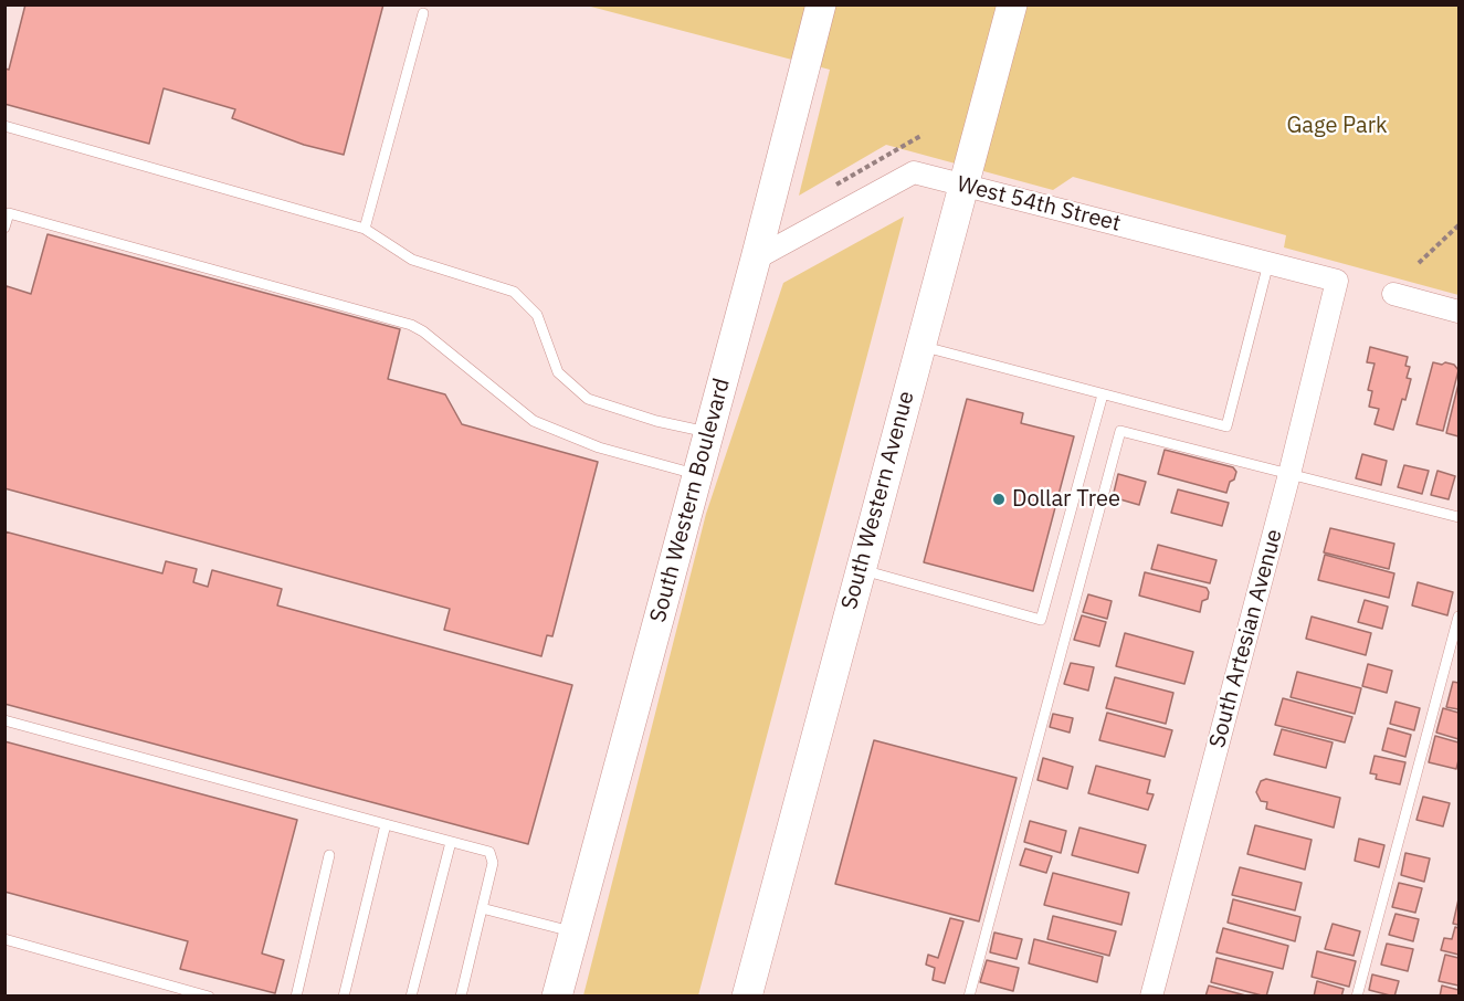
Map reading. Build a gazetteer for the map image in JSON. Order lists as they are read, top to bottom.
{
  "streets": {
    "street": [
      "West 54th Street",
      "South Western Boulevard",
      "South Western Avenue",
      "South Artesian Avenue"
    ]
  },
  "crossings": [
    ["West 54th Street", "South Western Boulevard"],
    ["West 54th Street", "South Western Avenue"],
    ["West 54th Street", "South Artesian Avenue"]
  ],
  "parks": ["Gage Park"],
  "places": ["Dollar Tree"]
}
